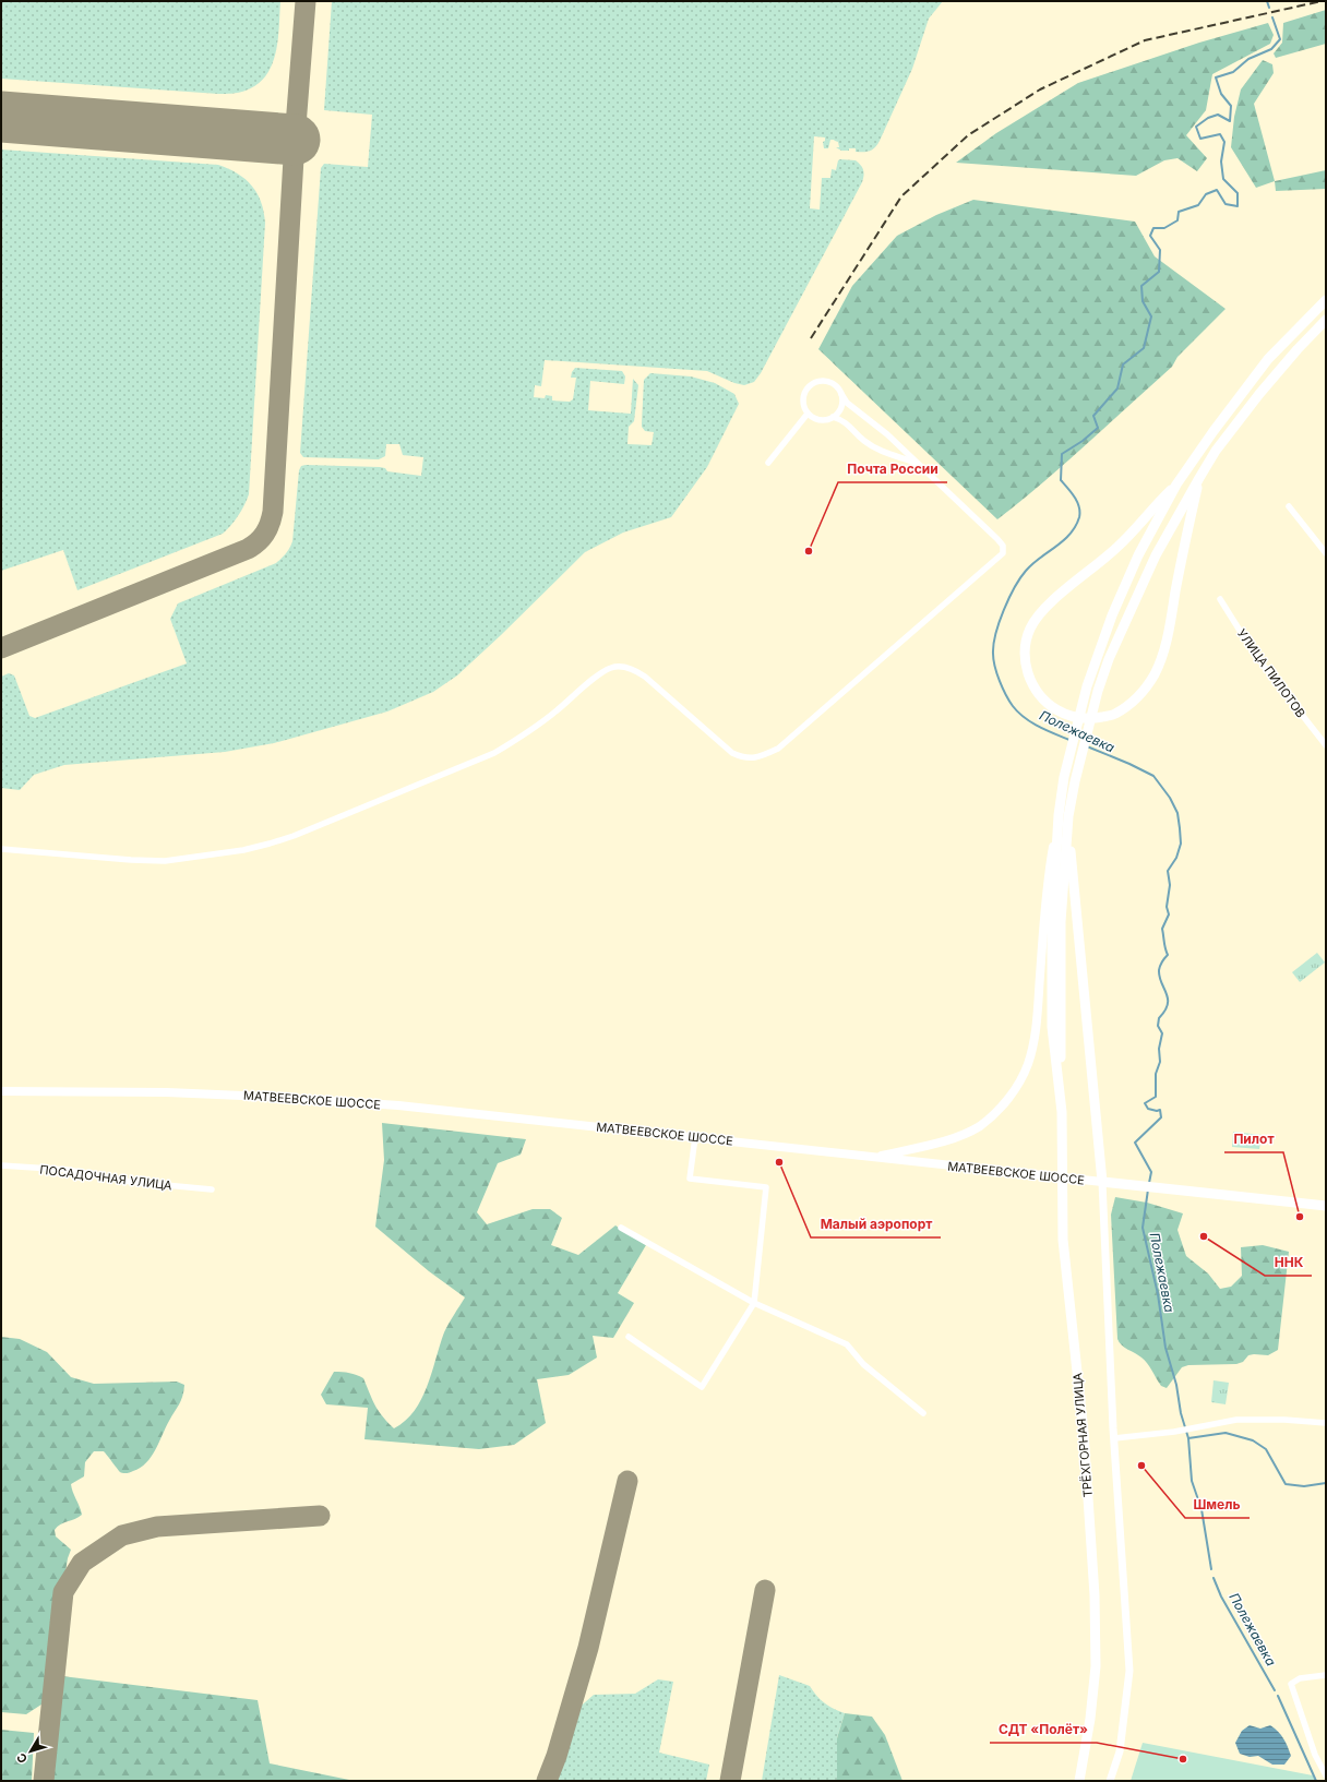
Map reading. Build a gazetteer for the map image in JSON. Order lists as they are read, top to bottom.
{
  "streets": {
    "main road": ["МАТВЕЕВСКОЕ ШОССЕ", "ТРЁХГОРНАЯ УЛИЦА"],
    "street": ["УЛИЦА ПИЛОТОВ", "ПОСАДОЧНАЯ УЛИЦА"]
  },
  "water": ["Полежаевка"],
  "places": [
    "Почта России",
    "Малый аэропорт",
    "Пилот",
    "ННК",
    "Шмель",
    "СДТ «Полёт»"
  ],
  "north": "bottom left"
}
